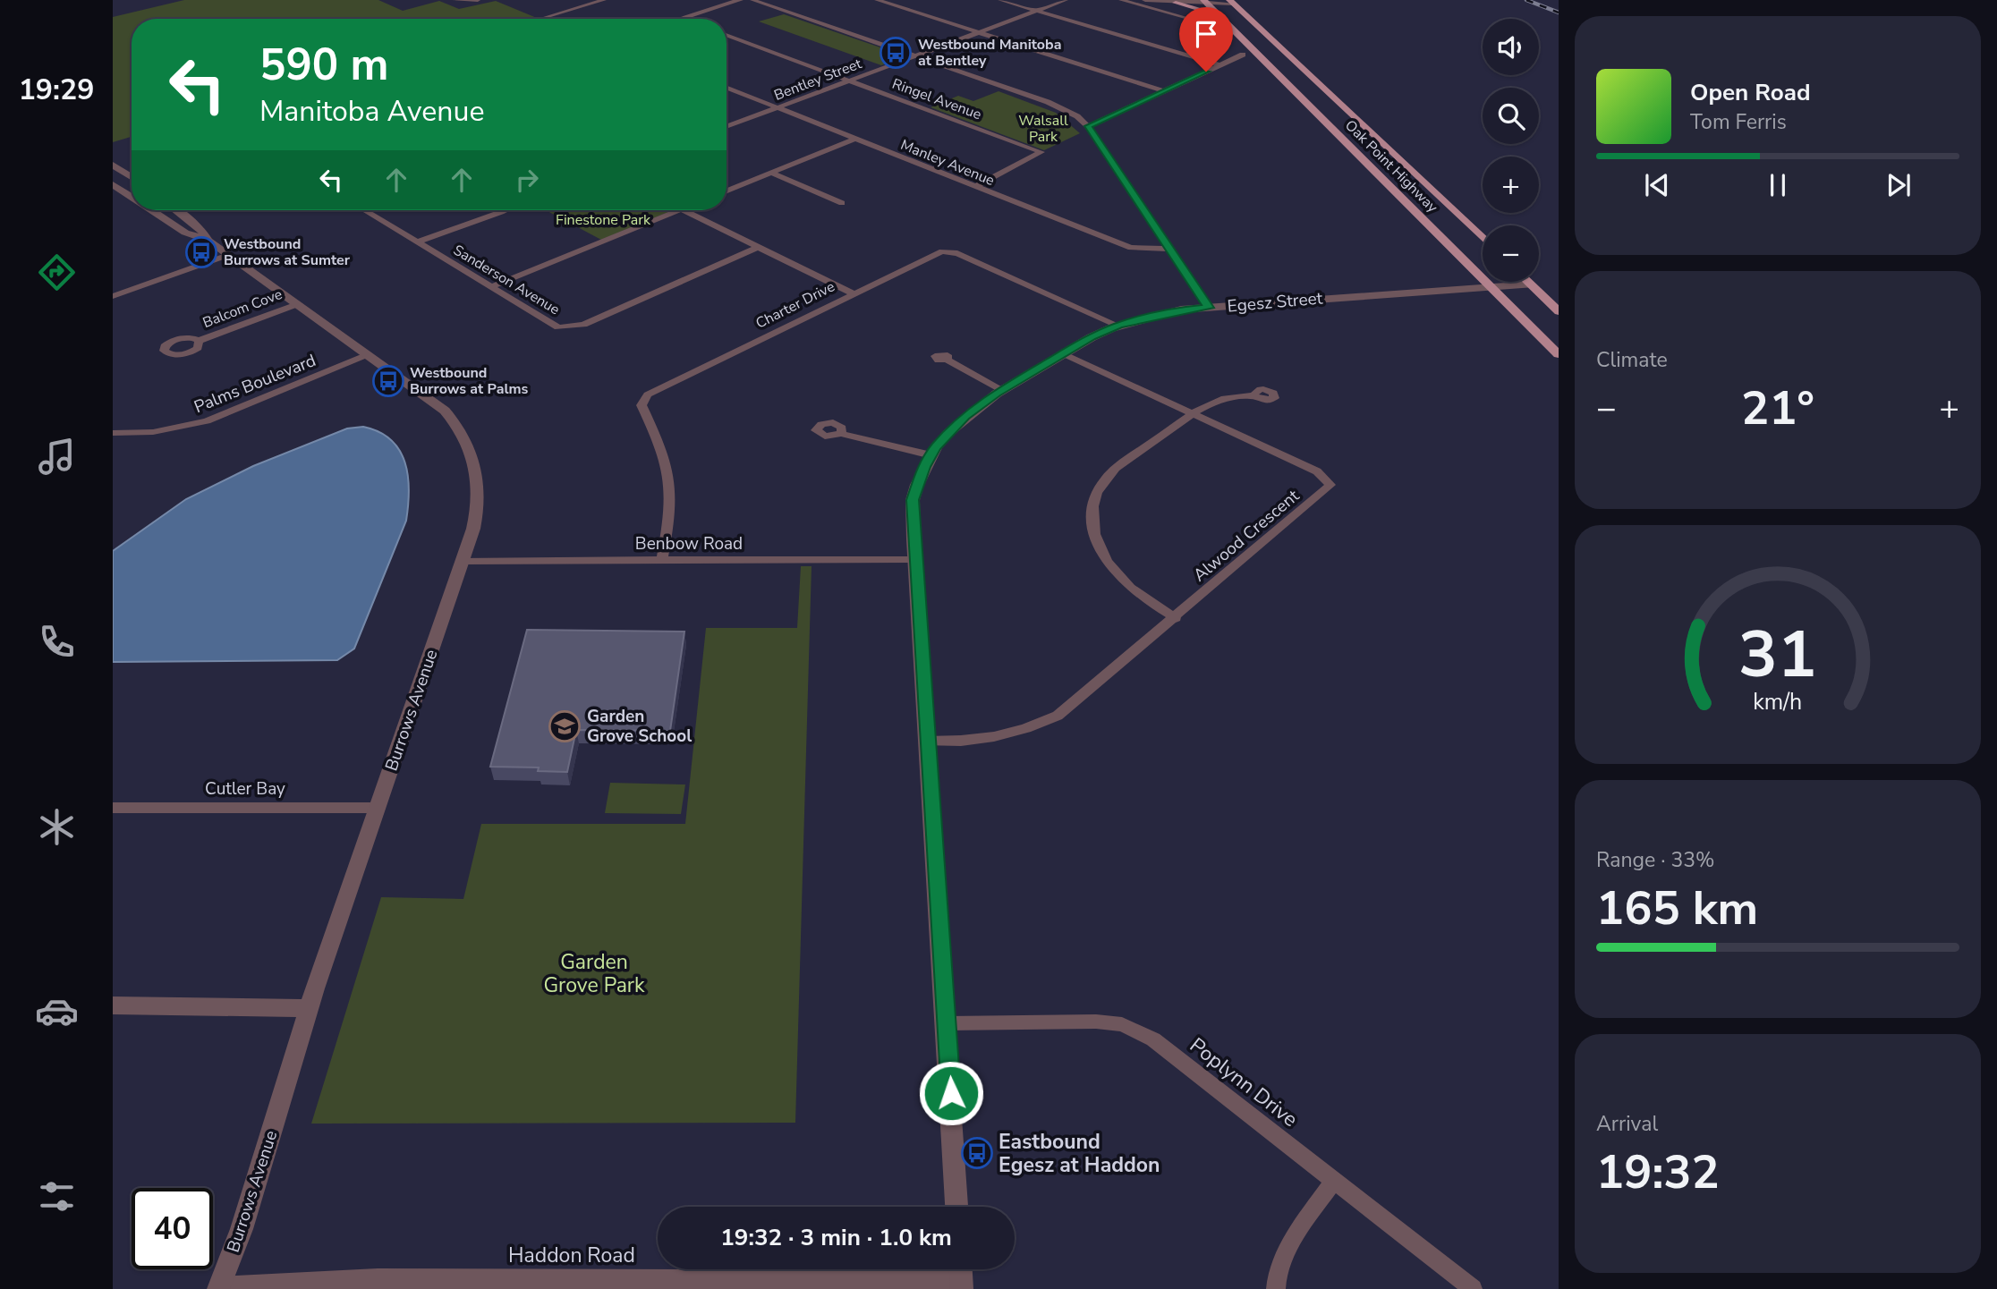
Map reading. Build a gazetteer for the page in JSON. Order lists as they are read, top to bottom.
{
  "streets": {
    "main road": ["Oak Point Highway"],
    "street": [
      "Bentley Street",
      "Ringel Avenue",
      "Manley Avenue",
      "Sanderson Avenue",
      "Egesz Street",
      "Charter Drive",
      "Balcom Cove",
      "Palms Boulevard",
      "Alwood Crescent",
      "Benbow Road",
      "Burrows Avenue",
      "Cutler Bay",
      "Poplynn Drive",
      "Haddon Road"
    ]
  },
  "crossings": [
    ["Bentley Street", "Ringel Avenue"],
    ["Bentley Street", "Manley Avenue"],
    ["Ringel Avenue", "Manley Avenue"],
    ["Oak Point Highway", "Egesz Street"],
    ["Egesz Street", "Charter Drive"],
    ["Egesz Street", "Alwood Crescent"],
    ["Egesz Street", "Benbow Road"],
    ["Egesz Street", "Poplynn Drive"],
    ["Charter Drive", "Benbow Road"],
    ["Balcom Cove", "Burrows Avenue"],
    ["Palms Boulevard", "Burrows Avenue"],
    ["Benbow Road", "Burrows Avenue"],
    ["Burrows Avenue", "Cutler Bay"],
    ["Burrows Avenue", "Haddon Road"]
  ],
  "parks": ["Walsall Park", "Finestone Park", "Garden Grove Park"],
  "places": {
    "bus stop": [
      "Westbound Manitoba at Bentley",
      "Westbound Burrows at Sumter",
      "Westbound Burrows at Palms",
      "Eastbound Egesz at Haddon"
    ],
    "school or university": ["Garden Grove School"]
  },
  "page": {
    "tabs": "19:29",
    "map_buttons": ["+", "−"],
    "turn": ["590 m", "Manitoba Avenue"],
    "song": ["Open Road", "Tom Ferris"],
    "tile": [
      "Climate",
      ["Range · 33%", "165 km"],
      ["Arrival", "19:32"]
    ],
    "heat": ["−", "21°", "+"],
    "limit": "40",
    "trip": "19:32 · 3 min · 1.0 km",
    "gauge": ["31", "km/h"]
  }
}
